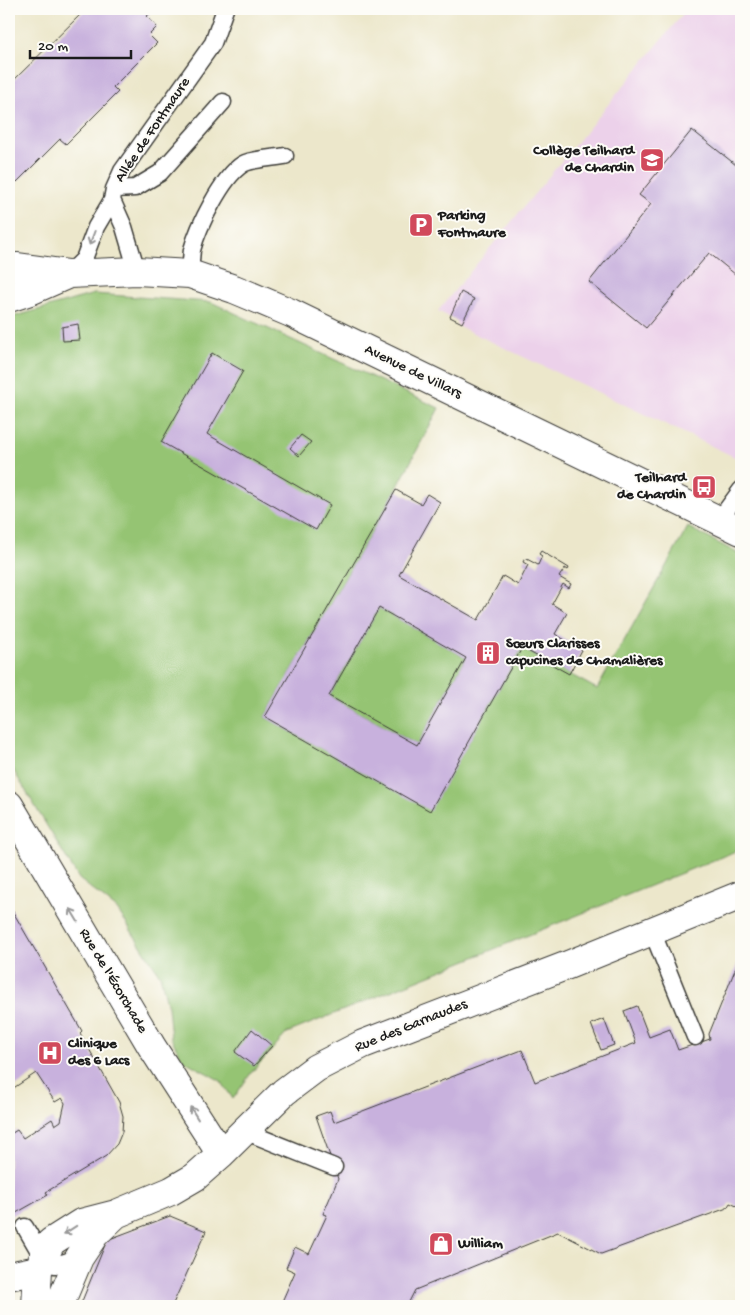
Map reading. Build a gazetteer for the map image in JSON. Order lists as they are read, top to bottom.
{
  "streets": {
    "street": ["Avenue de Villars", "Rue de l'Écorchade", "Rue des Garnaudes"],
    "lane": ["Allée de Fontmaure"]
  },
  "crossings": [
    ["Allée de Fontmaure", "Avenue de Villars"],
    ["Rue de l'Écorchade", "Rue des Garnaudes"]
  ],
  "one_way": ["Rue de l'Écorchade"],
  "places": {
    "school or university": ["Collège Teilhard de Chardin"],
    "parking": ["Parking Fontmaure"],
    "bus stop": ["Teilhard de Chardin"],
    "building": ["Sœurs Clarisses capucines de Chamalières"],
    "hospital": ["Clinique des 6 Lacs"],
    "shop": ["William"]
  },
  "scale_bar": "20 m"
}
